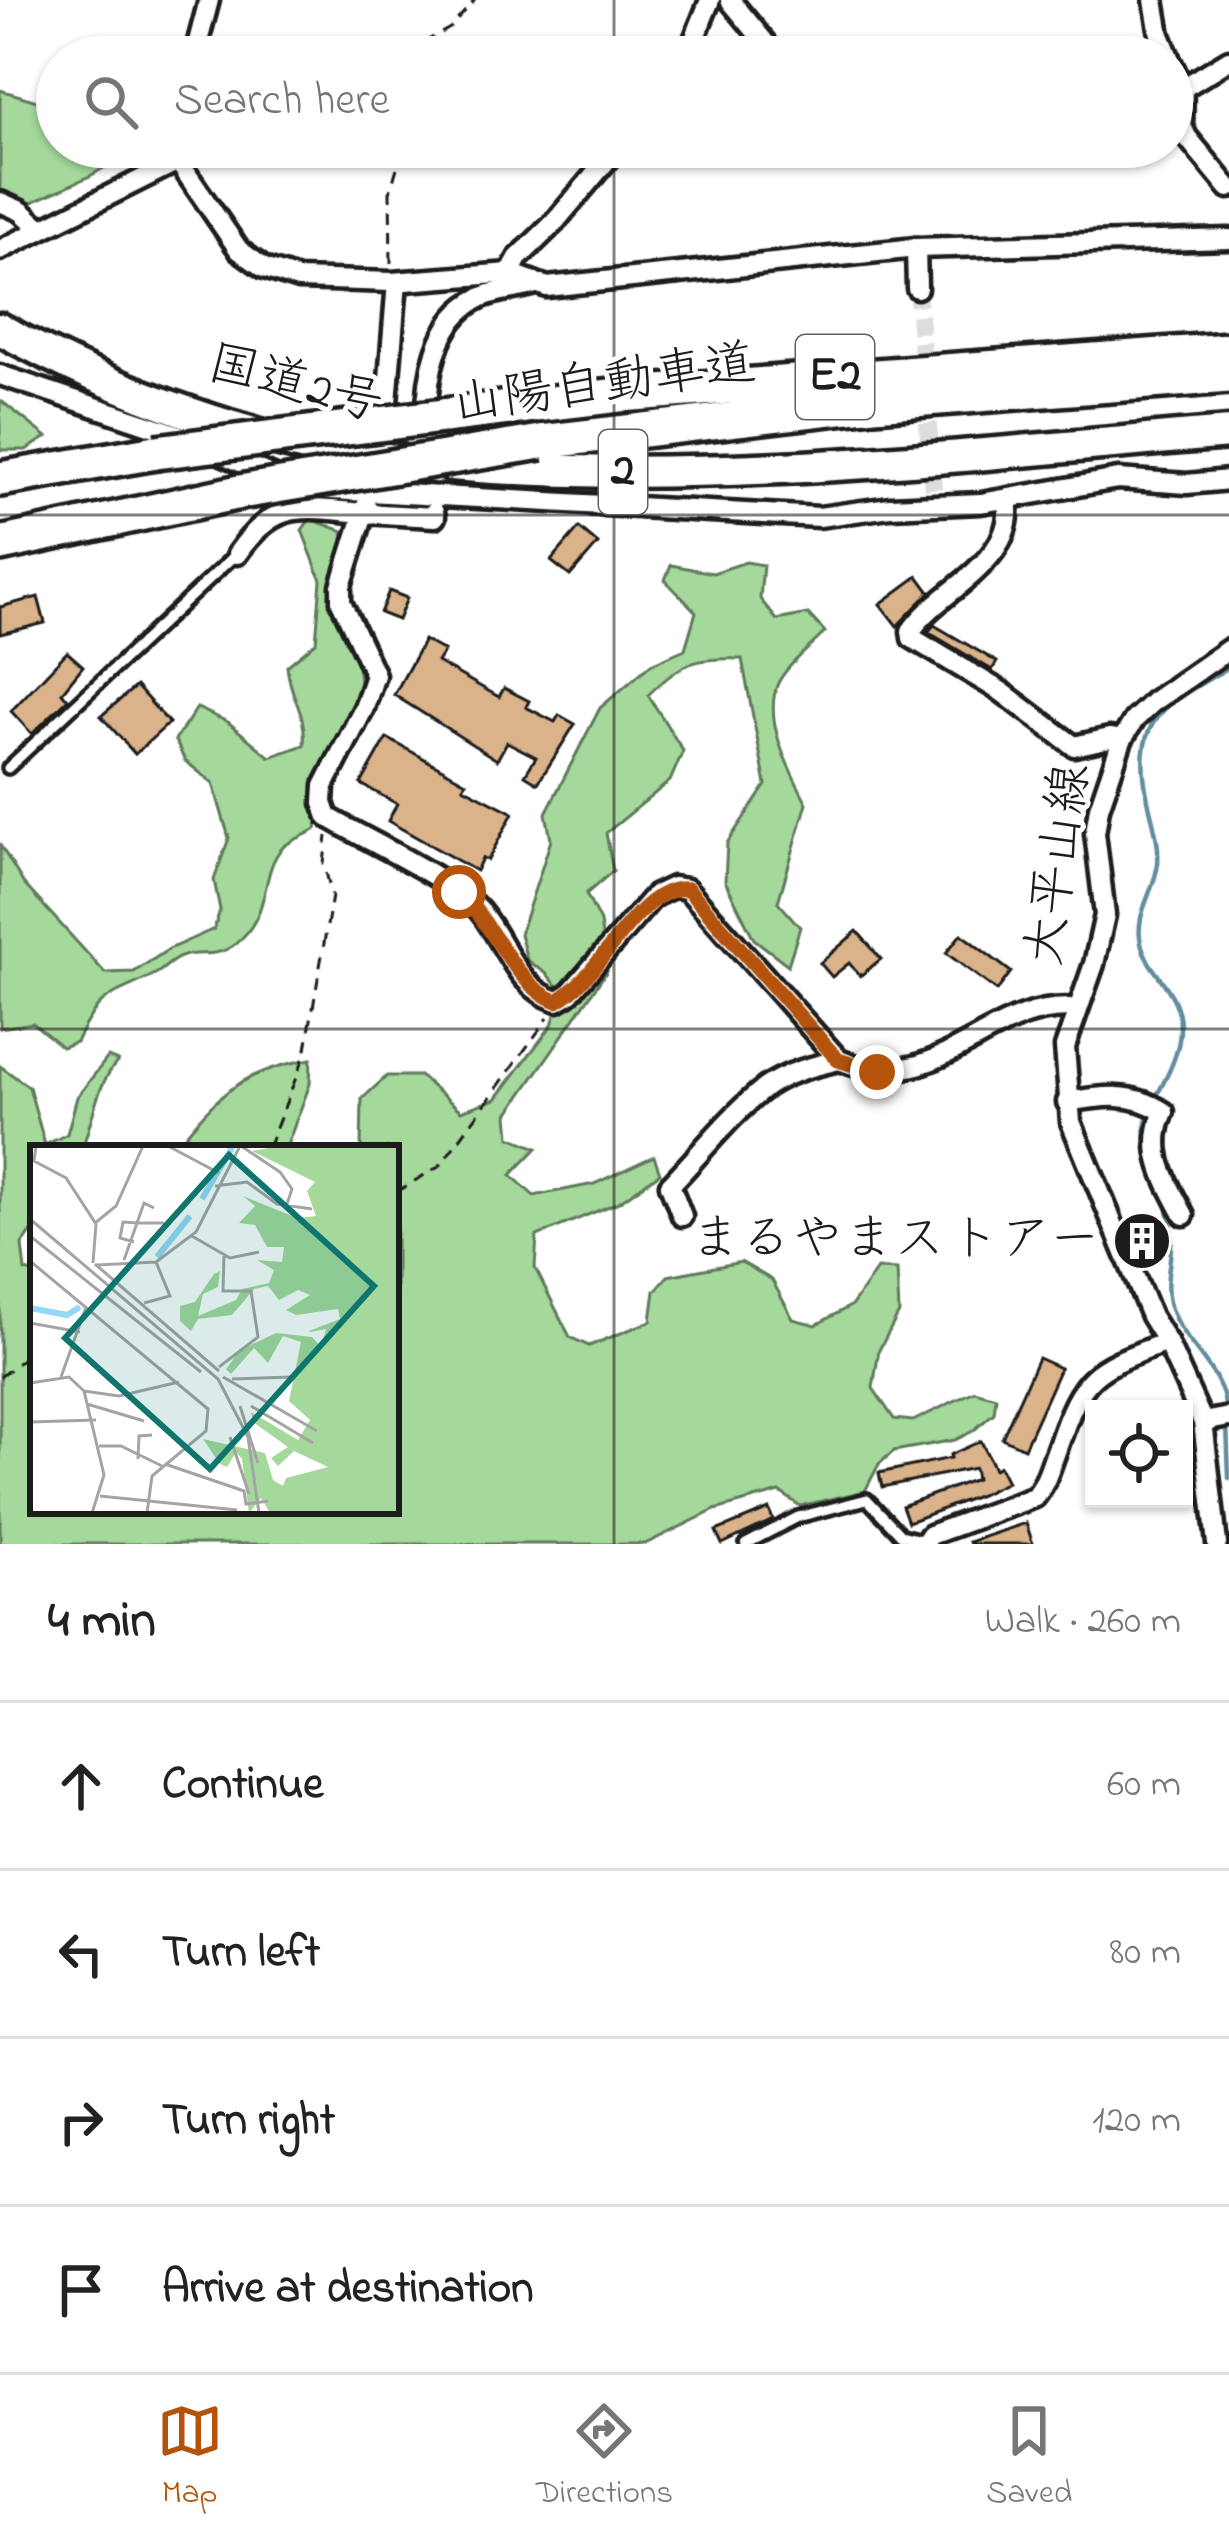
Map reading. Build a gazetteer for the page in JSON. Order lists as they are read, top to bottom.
{
  "streets": {
    "highway": [
      "E2",
      "国道2号",
      "山陽自動車道",
      "2"
    ],
    "street": ["大平山線"]
  },
  "places": {
    "building": ["まるやまストアー"]
  },
  "page": {
    "search": "Search here",
    "heading": ["4 min", "Walk · 260 m"],
    "list": [
      ["Continue", "60 m"],
      ["Turn left", "80 m"],
      ["Turn right", "120 m"],
      "Arrive at destination"
    ],
    "nav": ["Map", "Directions", "Saved"]
  }
}
